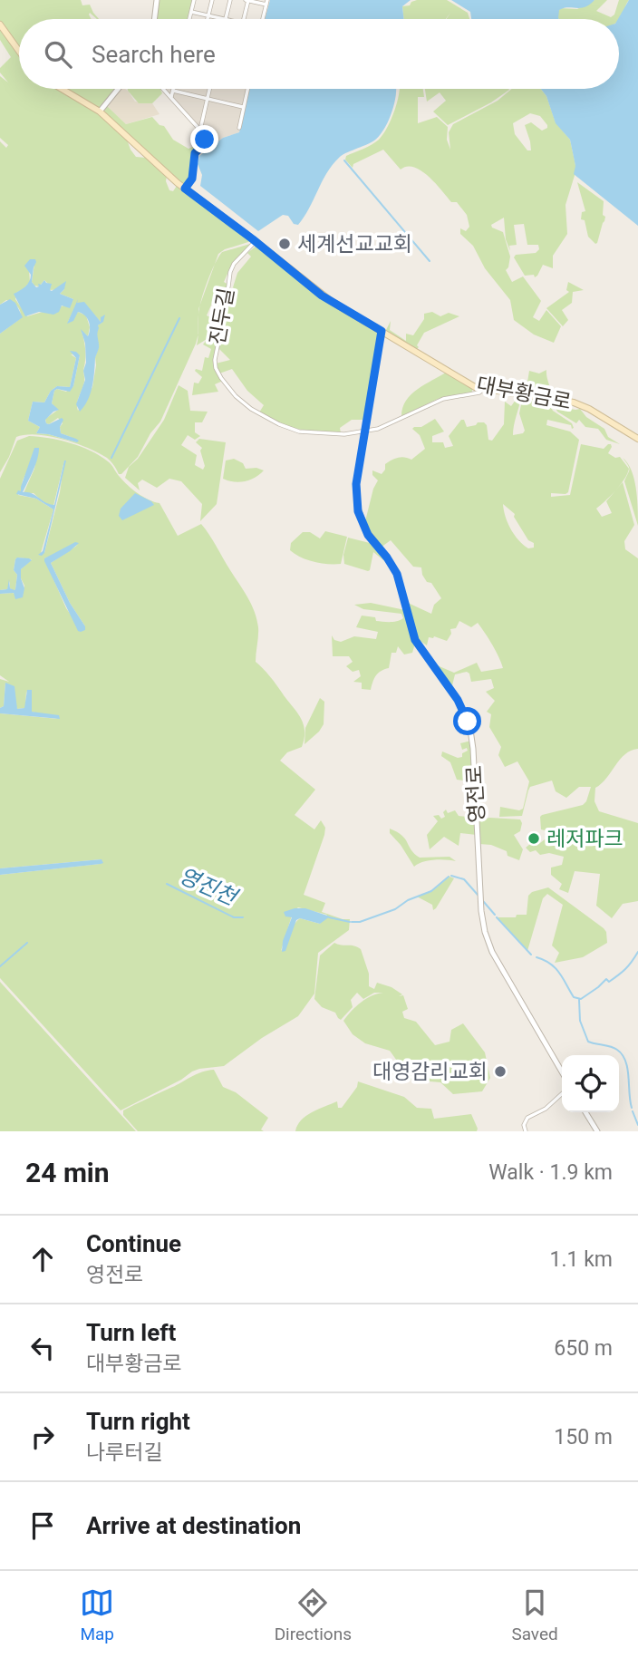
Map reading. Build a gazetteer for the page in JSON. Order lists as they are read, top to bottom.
{
  "streets": {
    "main road": ["대부황금로"],
    "street": ["진두길", "영전로"]
  },
  "crossings": [
    ["진두길", "대부황금로"],
    ["진두길", "영전로"],
    ["대부황금로", "영전로"]
  ],
  "water": ["영진천"],
  "places": ["세계선교교회", "레저파크", "대영감리교회"],
  "page": {
    "search": "Search here",
    "heading": ["24 min", "Walk · 1.9 km"],
    "list": [
      ["Continue", "영전로", "1.1 km"],
      ["Turn left", "대부황금로", "650 m"],
      ["Turn right", "나루터길", "150 m"],
      "Arrive at destination"
    ],
    "nav": ["Map", "Directions", "Saved"]
  }
}
